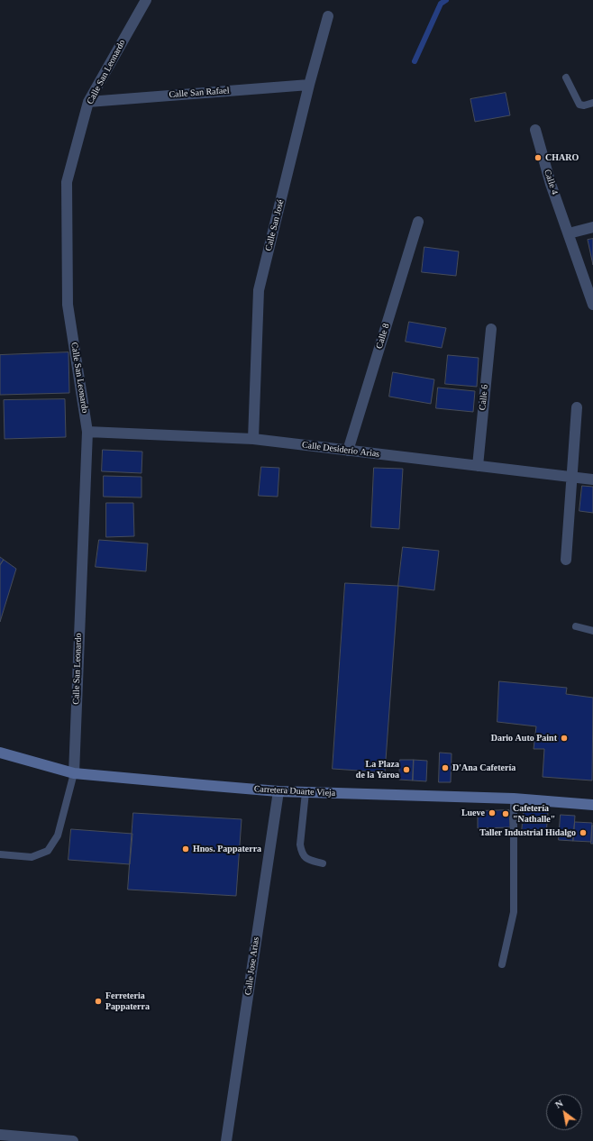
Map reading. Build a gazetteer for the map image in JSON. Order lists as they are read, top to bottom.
{
  "streets": {
    "main road": ["Carretera Duarte Vieja"],
    "street": [
      "Calle San Leonardo",
      "Calle San Rafael",
      "Calle 4",
      "Calle San José",
      "Calle 8",
      "Calle 6",
      "Calle Desiderio Arias",
      "Calle Jose Arias"
    ]
  },
  "crossings": [
    ["Calle San Leonardo", "Calle San Rafael"],
    ["Calle San Leonardo", "Calle Desiderio Arias"],
    ["Calle San Leonardo", "Carretera Duarte Vieja"],
    ["Calle San Rafael", "Calle San José"],
    ["Calle San José", "Calle Desiderio Arias"],
    ["Calle 8", "Calle Desiderio Arias"],
    ["Calle 6", "Calle Desiderio Arias"],
    ["Carretera Duarte Vieja", "Calle Jose Arias"]
  ],
  "places": [
    "CHARO",
    "Dario Auto Paint",
    "D'Ana Cafetería",
    "La Plaza de la Yaroa",
    "Lueve",
    "Cafetería \"Nathalle\"",
    "Taller Industrial Hidalgo",
    "Hnos. Pappaterra",
    "Ferreteria Pappaterra"
  ],
  "north": "top left"
}
